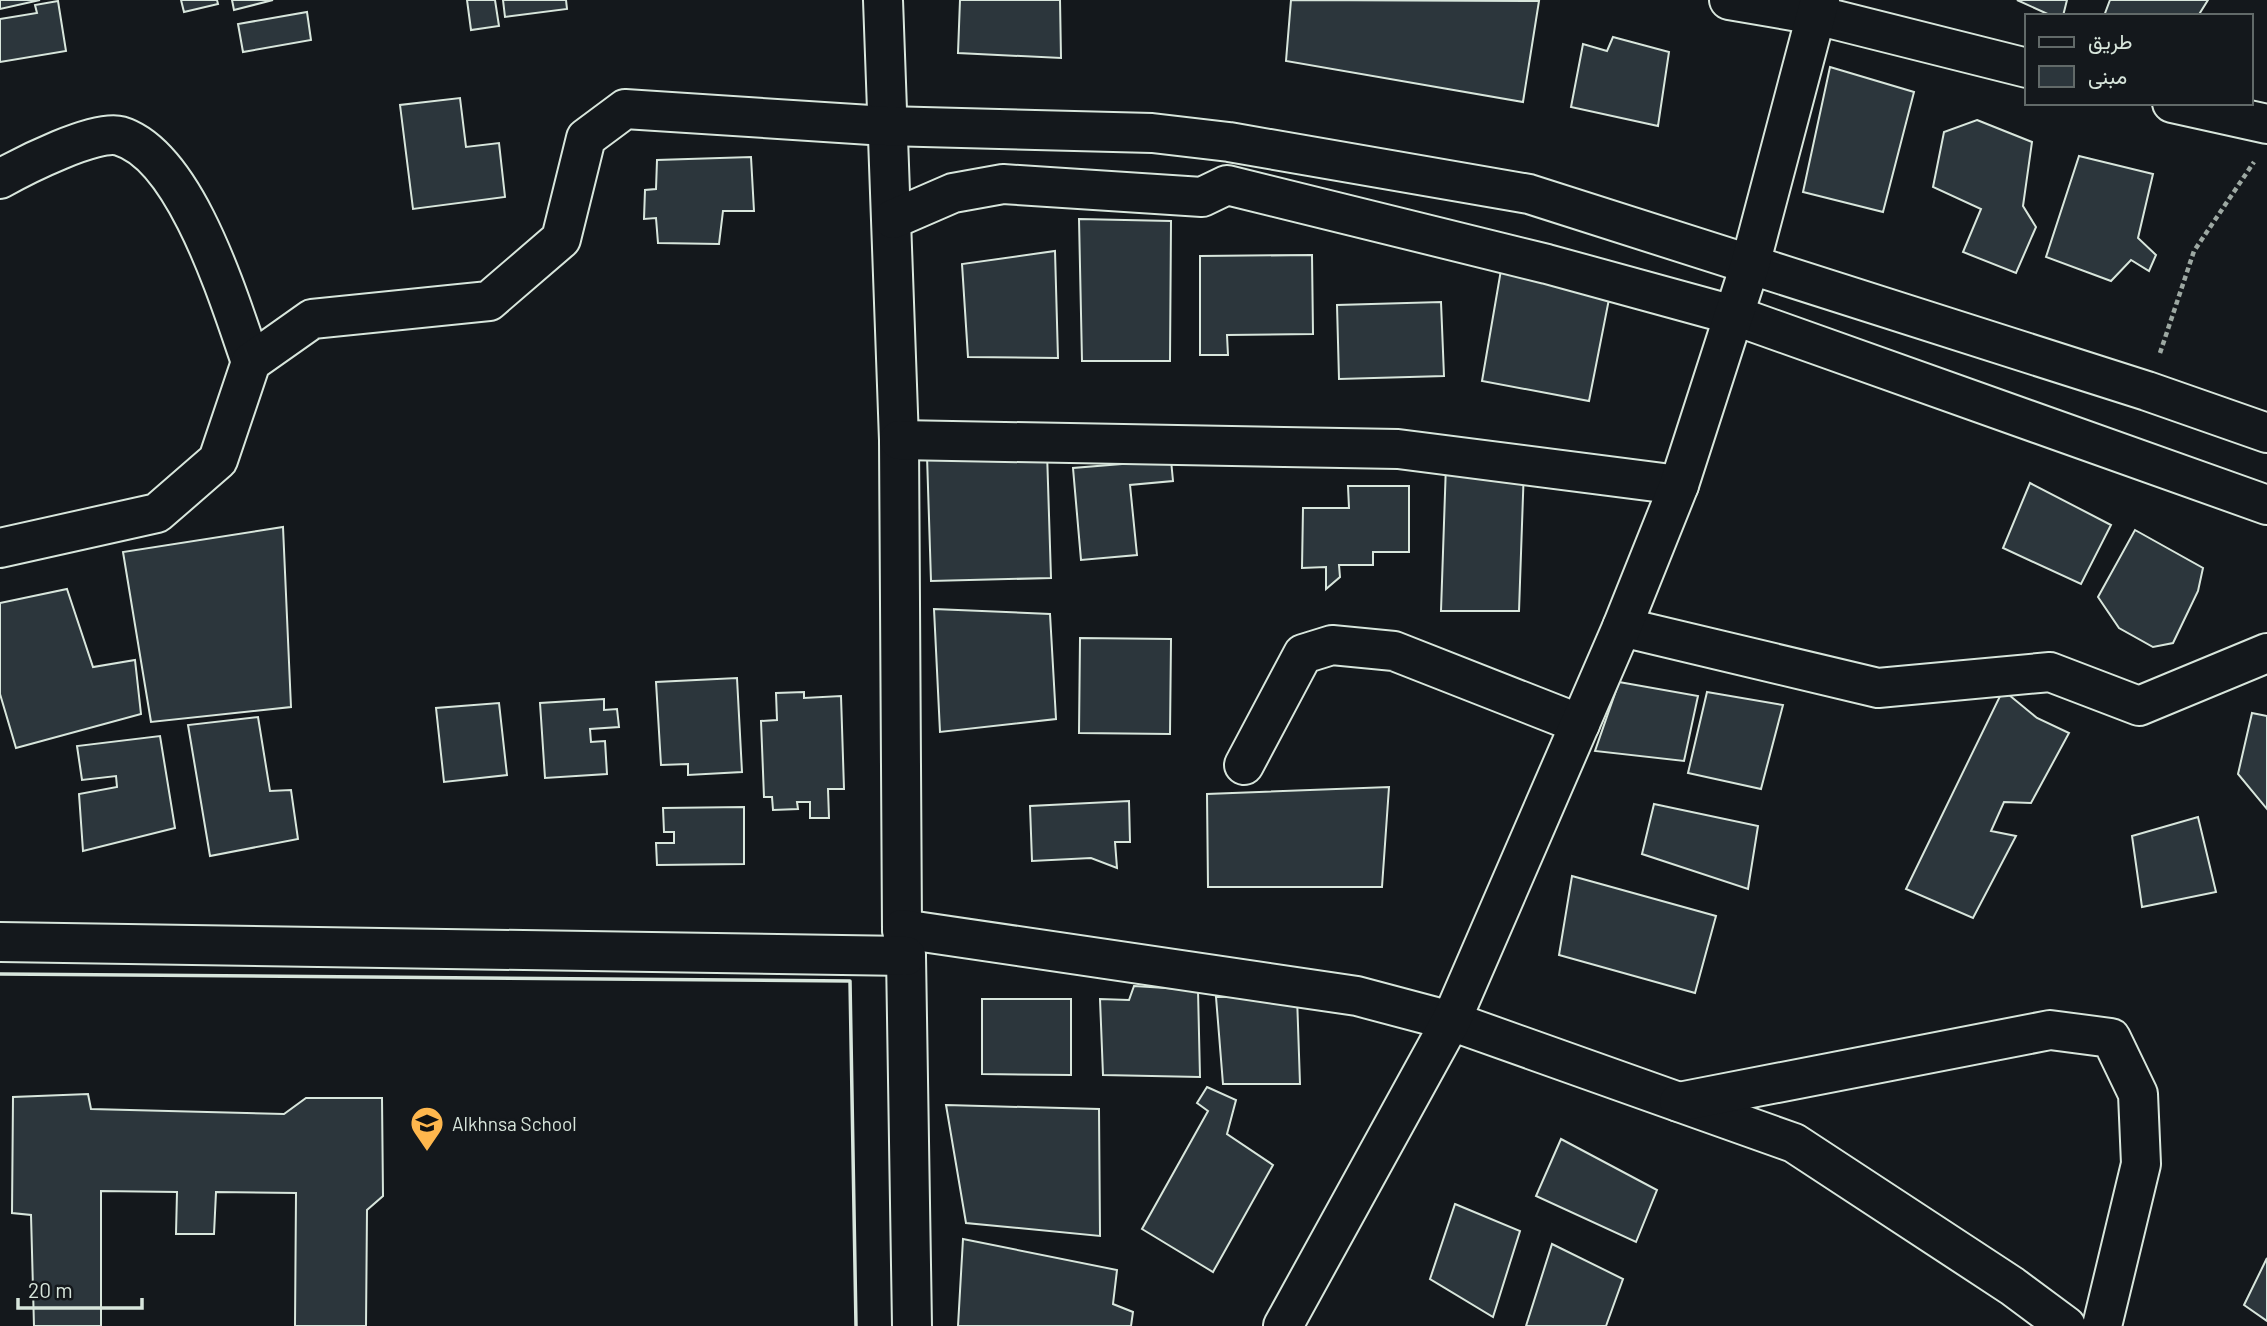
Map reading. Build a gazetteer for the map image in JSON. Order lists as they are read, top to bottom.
{
  "places": {
    "school or university": ["Alkhnsa School"]
  },
  "legend": ["طريق", "مبنى"],
  "scale_bar": "20 m"
}
